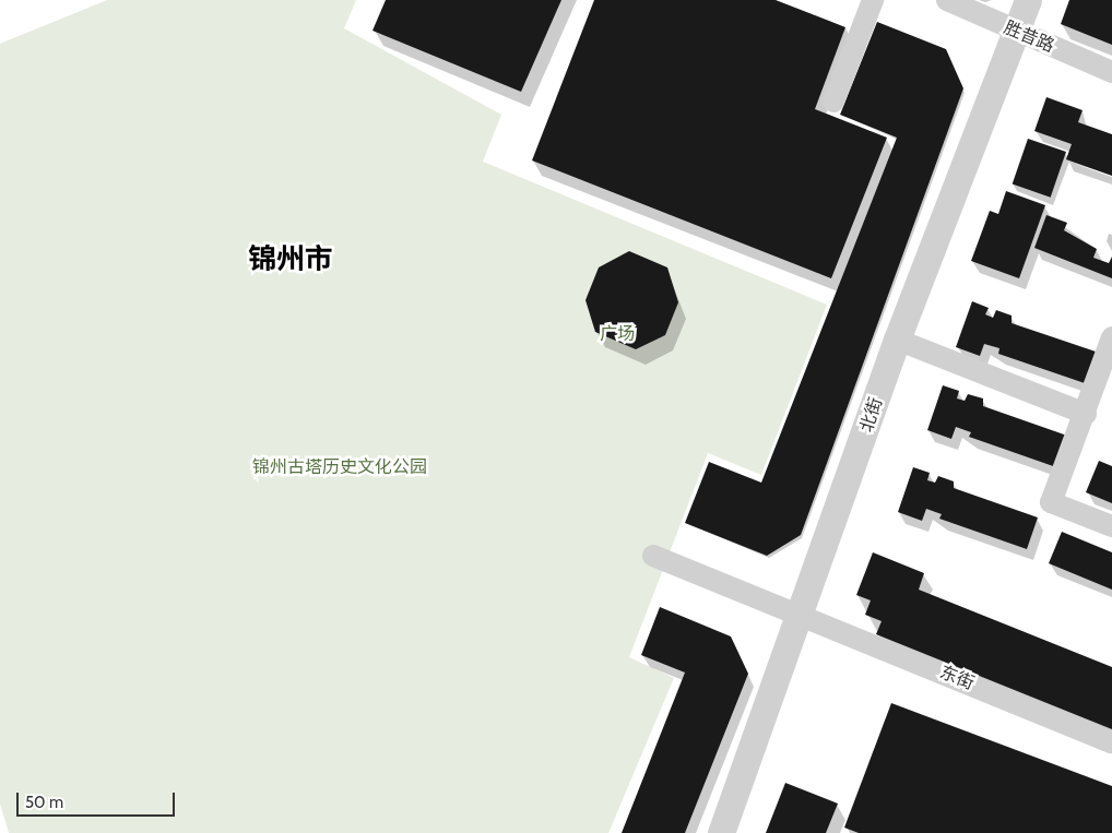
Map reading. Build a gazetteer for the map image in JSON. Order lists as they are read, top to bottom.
{
  "streets": {
    "street": ["胜昔路", "北街", "东街"]
  },
  "crossings": [
    ["胜昔路", "北街"],
    ["北街", "东街"]
  ],
  "districts": ["锦州市"],
  "parks": ["广场", "锦州古塔历史文化公园"],
  "scale_bar": "50 m"
}
